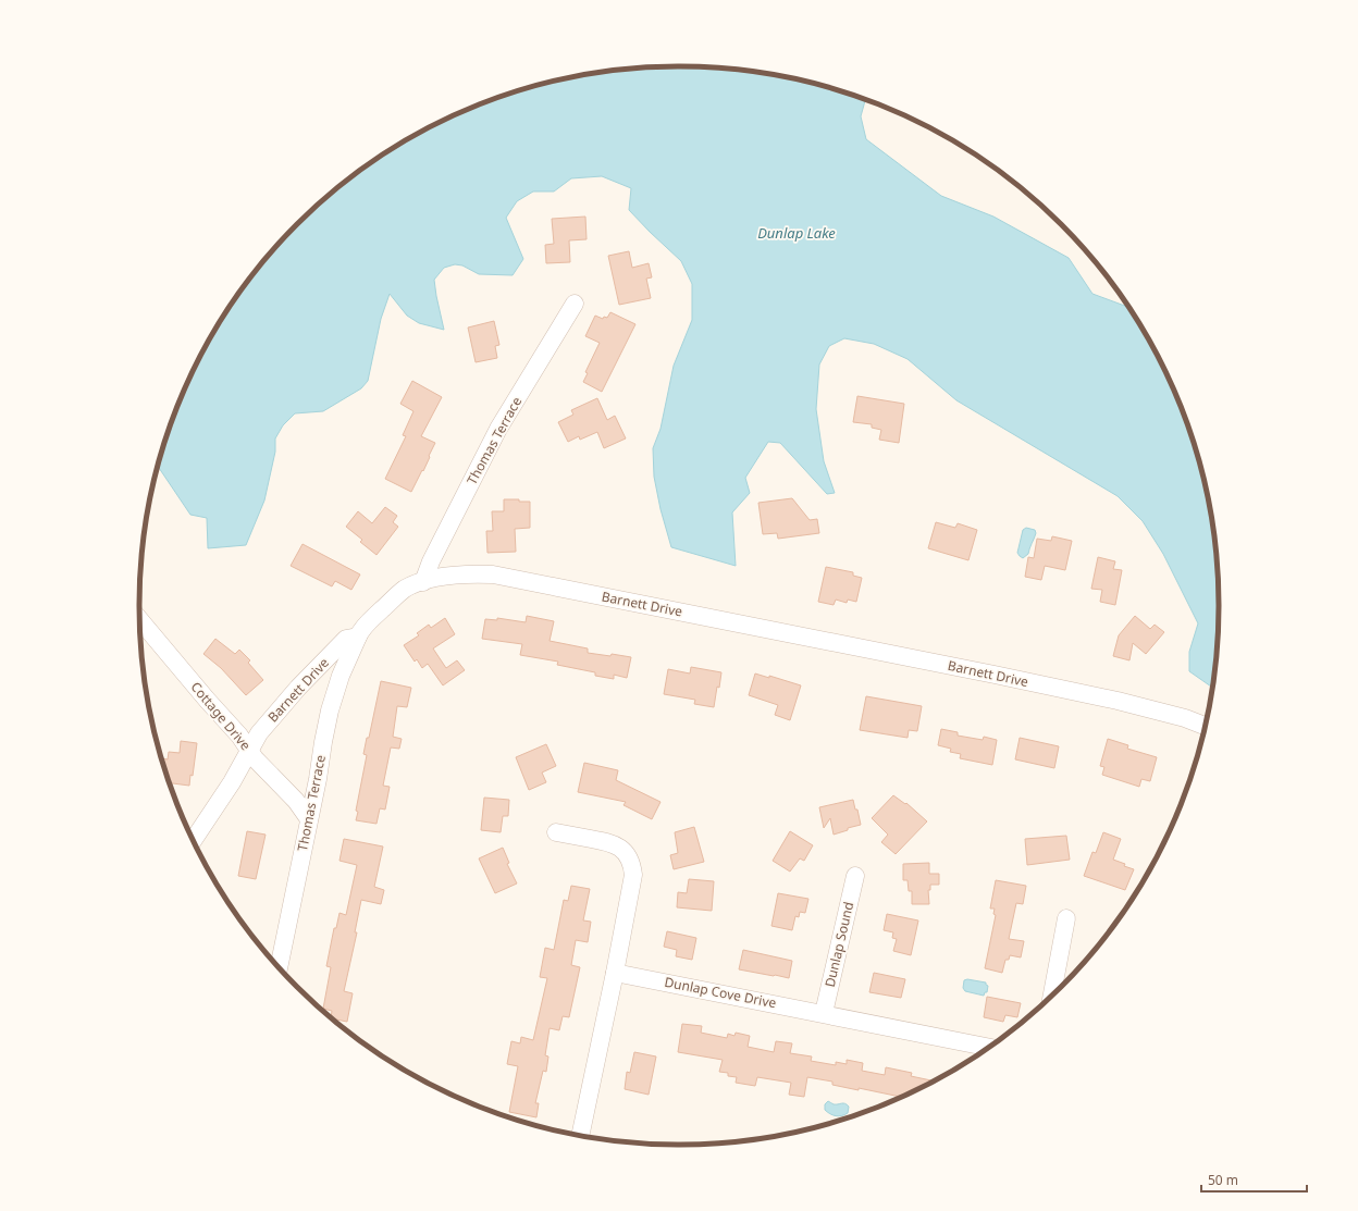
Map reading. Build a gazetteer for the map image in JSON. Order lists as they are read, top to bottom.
{
  "streets": {
    "street": [
      "Thomas Terrace",
      "Barnett Drive",
      "Cottage Drive",
      "Dunlap Sound",
      "Dunlap Cove Drive"
    ]
  },
  "crossings": [
    ["Thomas Terrace", "Barnett Drive"],
    ["Thomas Terrace", "Cottage Drive"],
    ["Barnett Drive", "Cottage Drive"],
    ["Dunlap Sound", "Dunlap Cove Drive"]
  ],
  "water": ["Dunlap Lake"],
  "scale_bar": "50 m"
}
